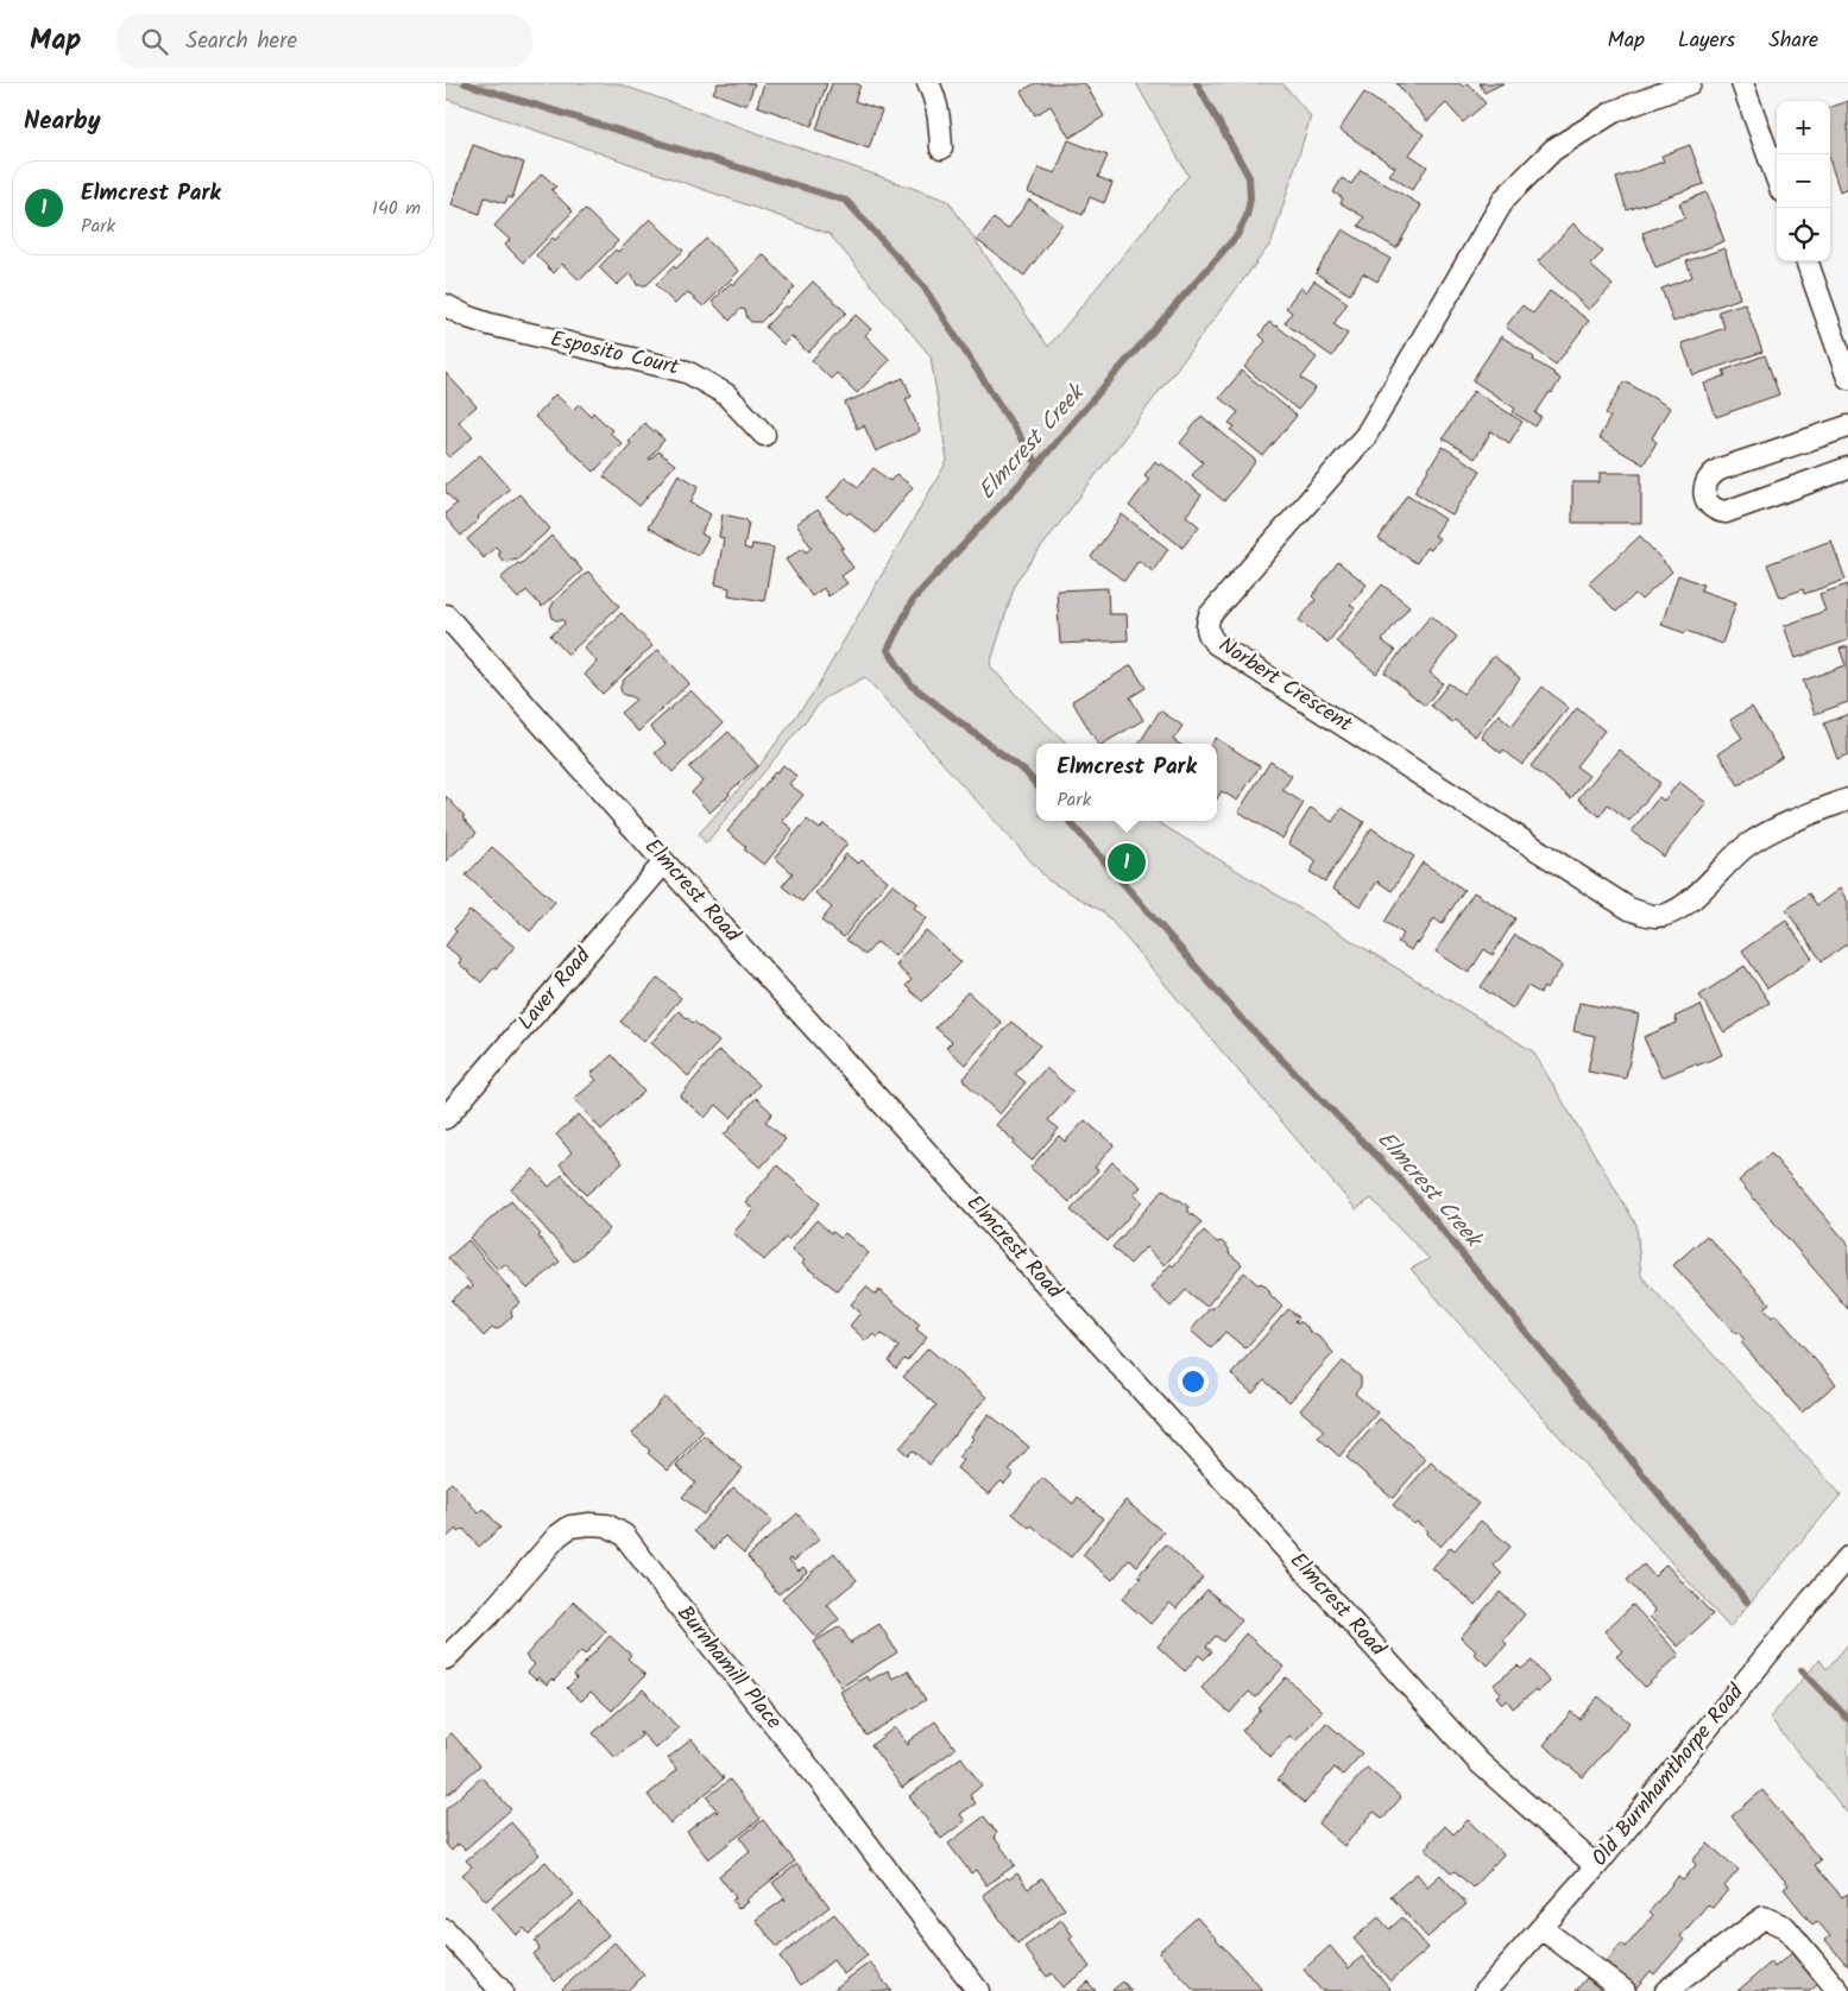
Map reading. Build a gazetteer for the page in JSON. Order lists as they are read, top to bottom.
{
  "streets": {
    "street": [
      "Esposito Court",
      "Norbert Crescent",
      "Elmcrest Road",
      "Laver Road",
      "Burnhamill Place",
      "Old Burnhamthorpe Road"
    ]
  },
  "crossings": [
    ["Elmcrest Road", "Laver Road"],
    ["Elmcrest Road", "Old Burnhamthorpe Road"]
  ],
  "water": ["Elmcrest Creek"],
  "page": {
    "header": "Map",
    "search": "Search here",
    "nav": ["Map", "Layers", "Share"],
    "heading": "Nearby",
    "map_buttons": ["+", "−"],
    "list": [
      {
        "mark": "1",
        "name": "Elmcrest Park",
        "note": "Park",
        "value": "140 m"
      }
    ],
    "popup": ["Elmcrest Park", "Park"],
    "pins": "1"
  }
}
